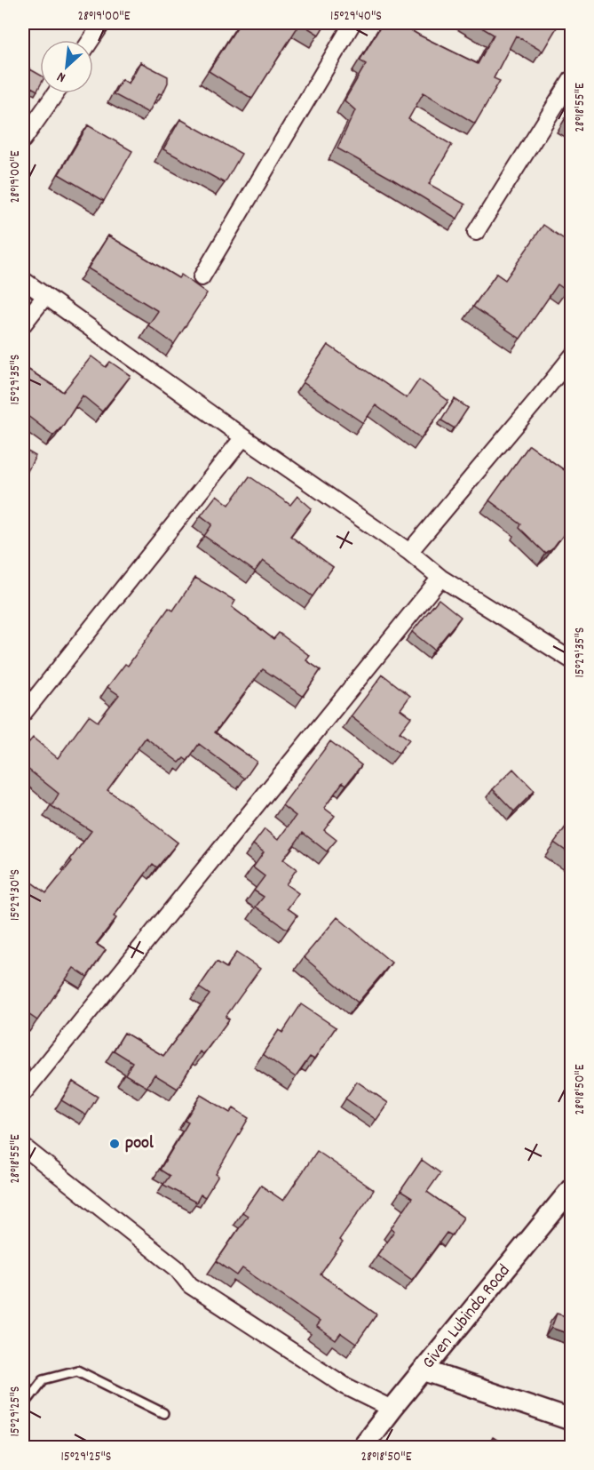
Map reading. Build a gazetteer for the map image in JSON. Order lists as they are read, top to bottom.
{
  "streets": {
    "street": ["Given Lubinda Road"]
  },
  "places": ["pool"],
  "north": "bottom left",
  "coordinates": [
    "28°19'00\"E",
    "15°29'40\"S",
    "28°18'55\"E",
    "15°29'35\"S",
    "15°29'30\"S",
    "28°18'50\"E",
    "15°29'25\"S"
  ]
}
